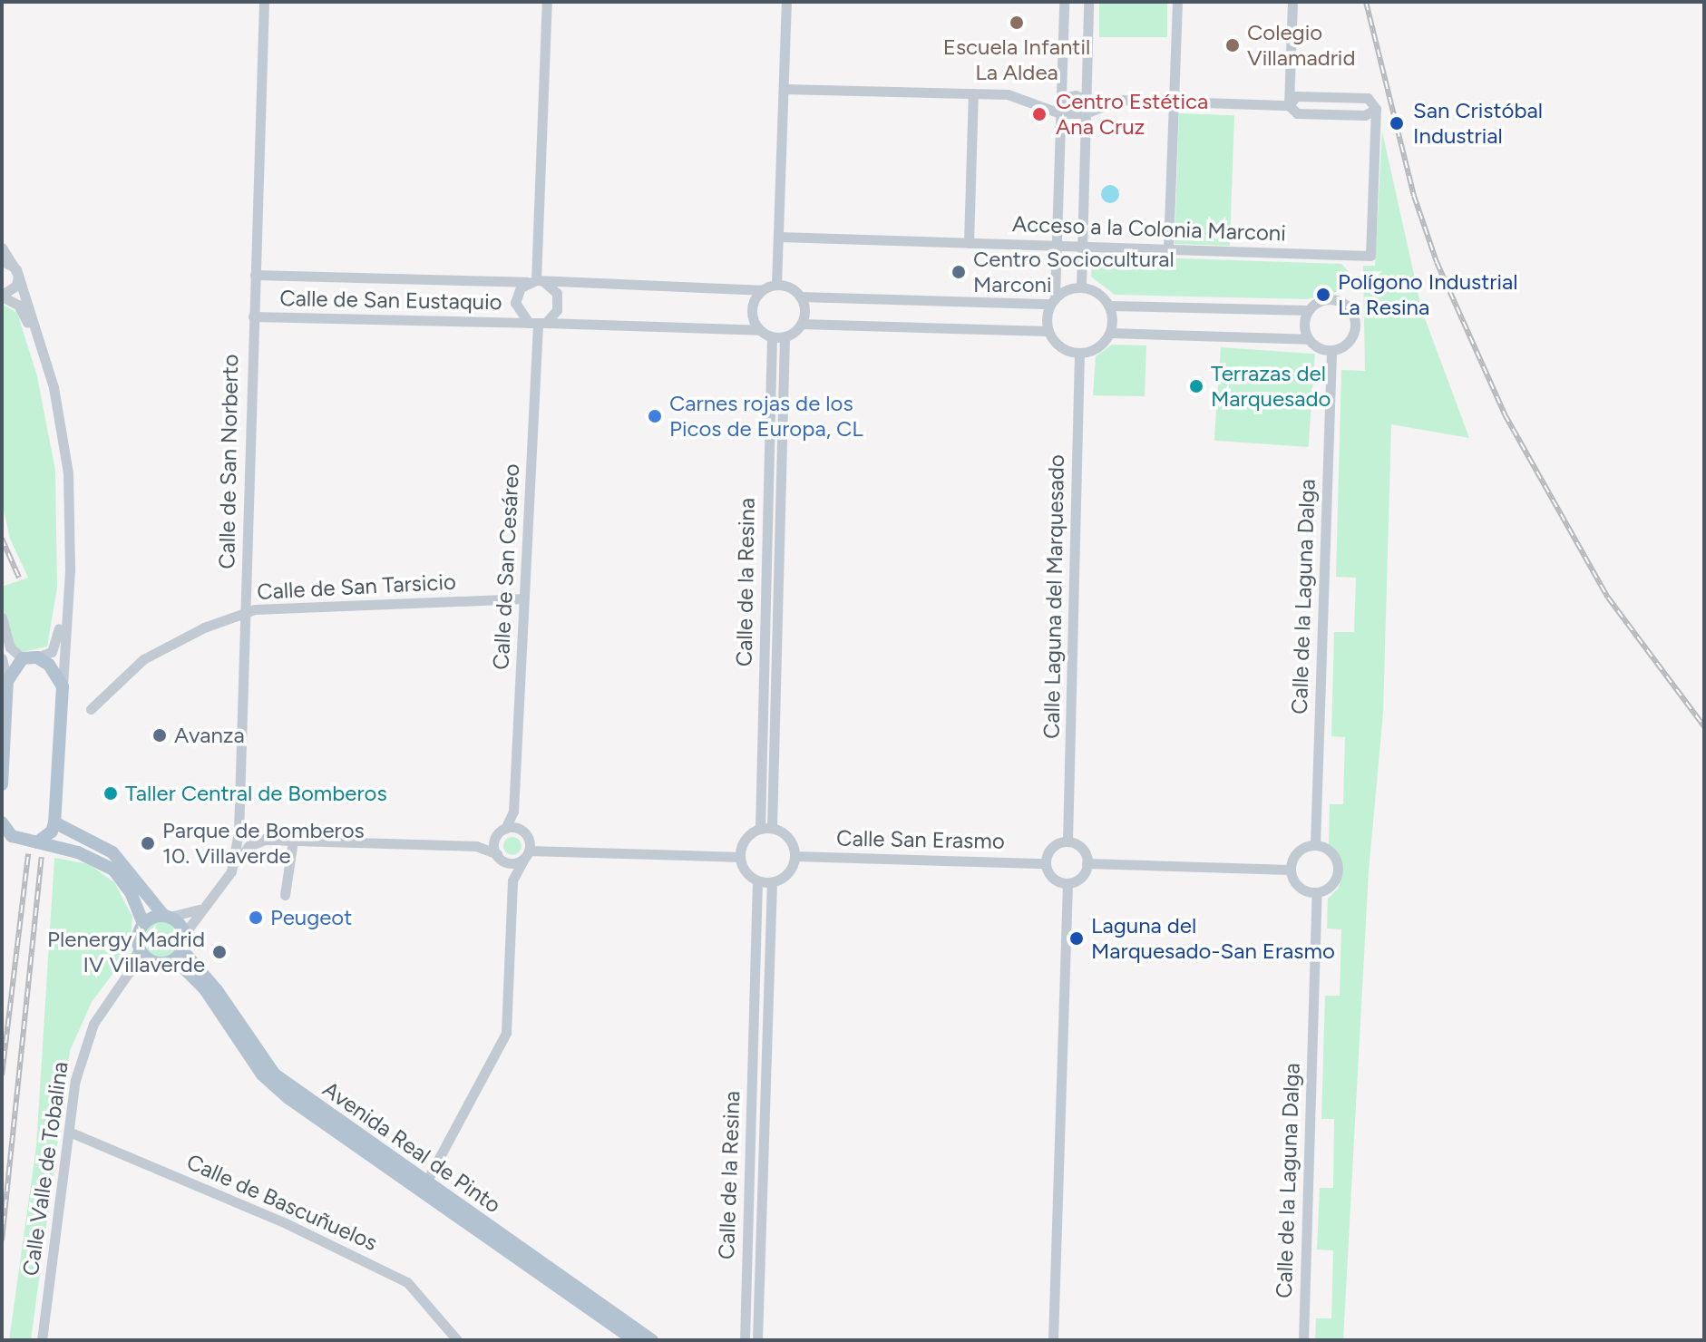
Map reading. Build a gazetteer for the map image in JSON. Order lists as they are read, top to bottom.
{
  "streets": {
    "main road": ["Avenida Real de Pinto"],
    "street": [
      "Acceso a la Colonia Marconi",
      "Calle de San Eustaquio",
      "Calle de San Norberto",
      "Calle de San Cesáreo",
      "Calle de la Resina",
      "Calle de San Tarsicio",
      "Calle Laguna del Marquesado",
      "Calle de la Laguna Dalga",
      "Calle San Erasmo",
      "Calle Valle de Tobalina",
      "Calle de Bascuñuelos"
    ]
  },
  "crossings": [
    ["Calle de San Eustaquio", "Calle de San Norberto"],
    ["Calle de San Eustaquio", "Calle de San Cesáreo"],
    ["Calle de San Eustaquio", "Calle de la Resina"],
    ["Calle de San Norberto", "Calle de San Tarsicio"],
    ["Calle de San Norberto", "Avenida Real de Pinto"],
    ["Calle de San Norberto", "Calle Valle de Tobalina"],
    ["Calle de San Cesáreo", "Calle de San Tarsicio"],
    ["Calle de la Resina", "Calle San Erasmo"],
    ["Calle Laguna del Marquesado", "Calle San Erasmo"],
    ["Avenida Real de Pinto", "Calle Valle de Tobalina"],
    ["Calle Valle de Tobalina", "Calle de Bascuñuelos"]
  ],
  "places": [
    "Escuela Infantil La Aldea",
    "Colegio Villamadrid",
    "Centro Estética Ana Cruz",
    "San Cristóbal Industrial",
    "Centro Sociocultural Marconi",
    "Polígono Industrial La Resina",
    "Terrazas del Marquesado",
    "Carnes rojas de los Picos de Europa, CL",
    "Avanza",
    "Taller Central de Bomberos",
    "Parque de Bomberos 10. Villaverde",
    "Peugeot",
    "Laguna del Marquesado-San Erasmo",
    "Plenergy Madrid IV Villaverde"
  ]
}
